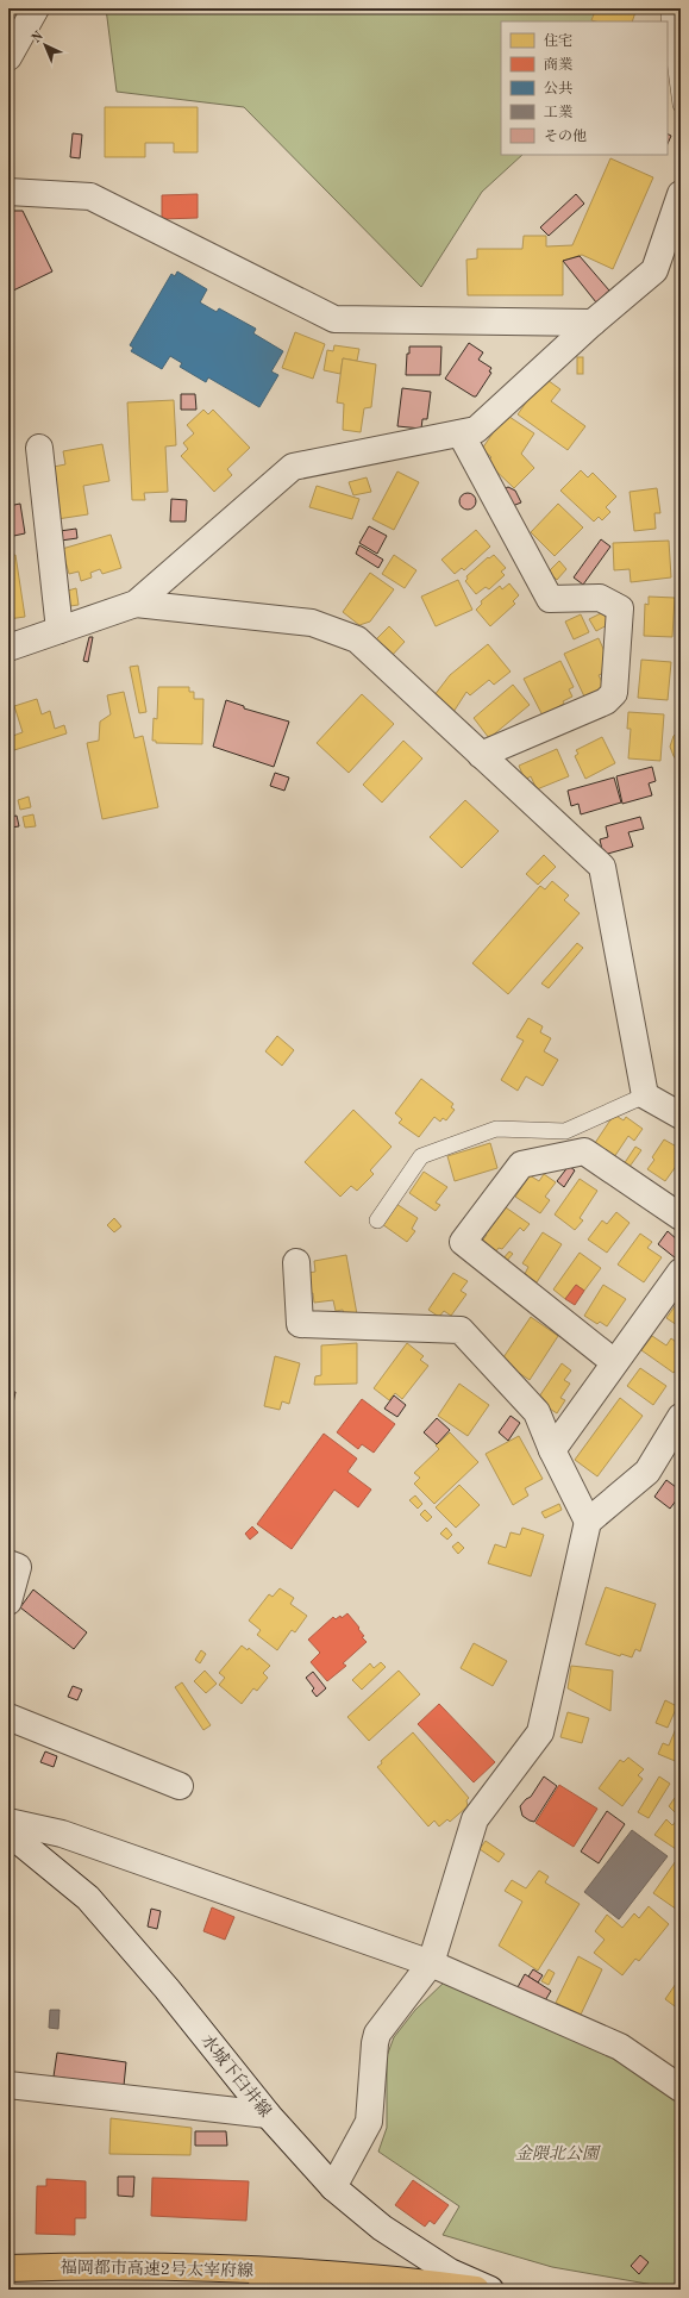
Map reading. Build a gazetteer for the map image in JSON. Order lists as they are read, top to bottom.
{
  "streets": {
    "highway": ["福岡都市高速2号太宰府線"],
    "street": ["水城下臼井線"]
  },
  "parks": ["金隈北公園"],
  "legend": [
    "住宅",
    "商業",
    "公共",
    "工業",
    "その他"
  ],
  "north": "top left"
}
